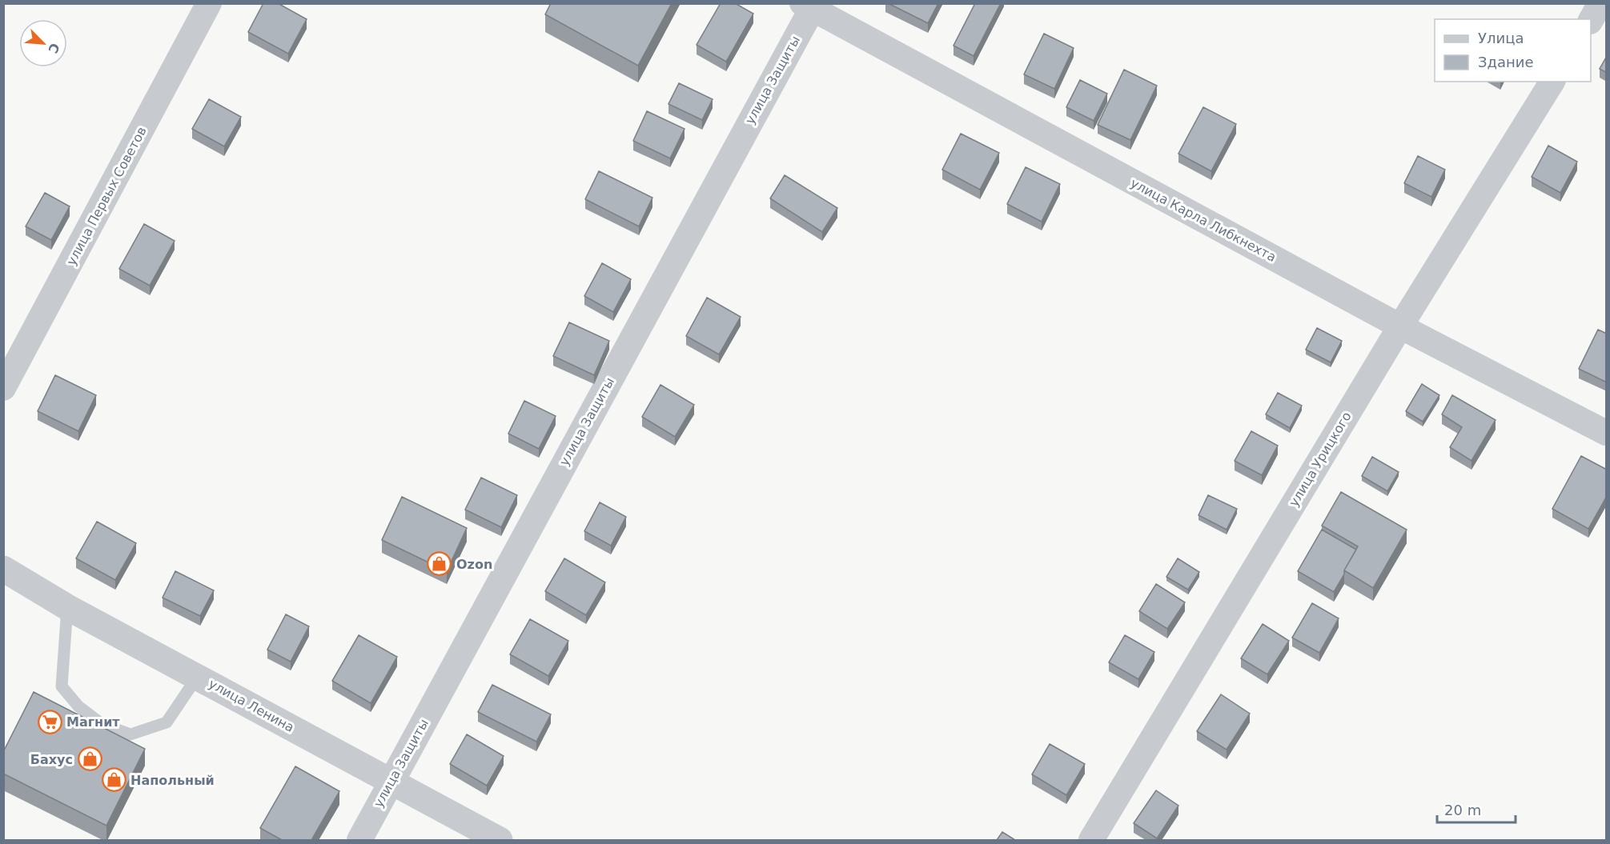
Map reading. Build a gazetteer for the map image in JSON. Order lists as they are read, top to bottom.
{
  "streets": {
    "street": [
      "улица Защиты",
      "улица Первых Советов",
      "улица Карла Либкнехта",
      "улица Урицкого",
      "улица Ленина"
    ]
  },
  "crossings": [
    ["улица Защиты", "улица Карла Либкнехта"],
    ["улица Защиты", "улица Ленина"],
    ["улица Карла Либкнехта", "улица Урицкого"]
  ],
  "places": {
    "shop": ["Ozon", "Бахус", "Напольный"],
    "supermarket": ["Магнит"]
  },
  "legend": ["Улица", "Здание"],
  "scale_bar": "20 m",
  "north": "bottom right"
}
